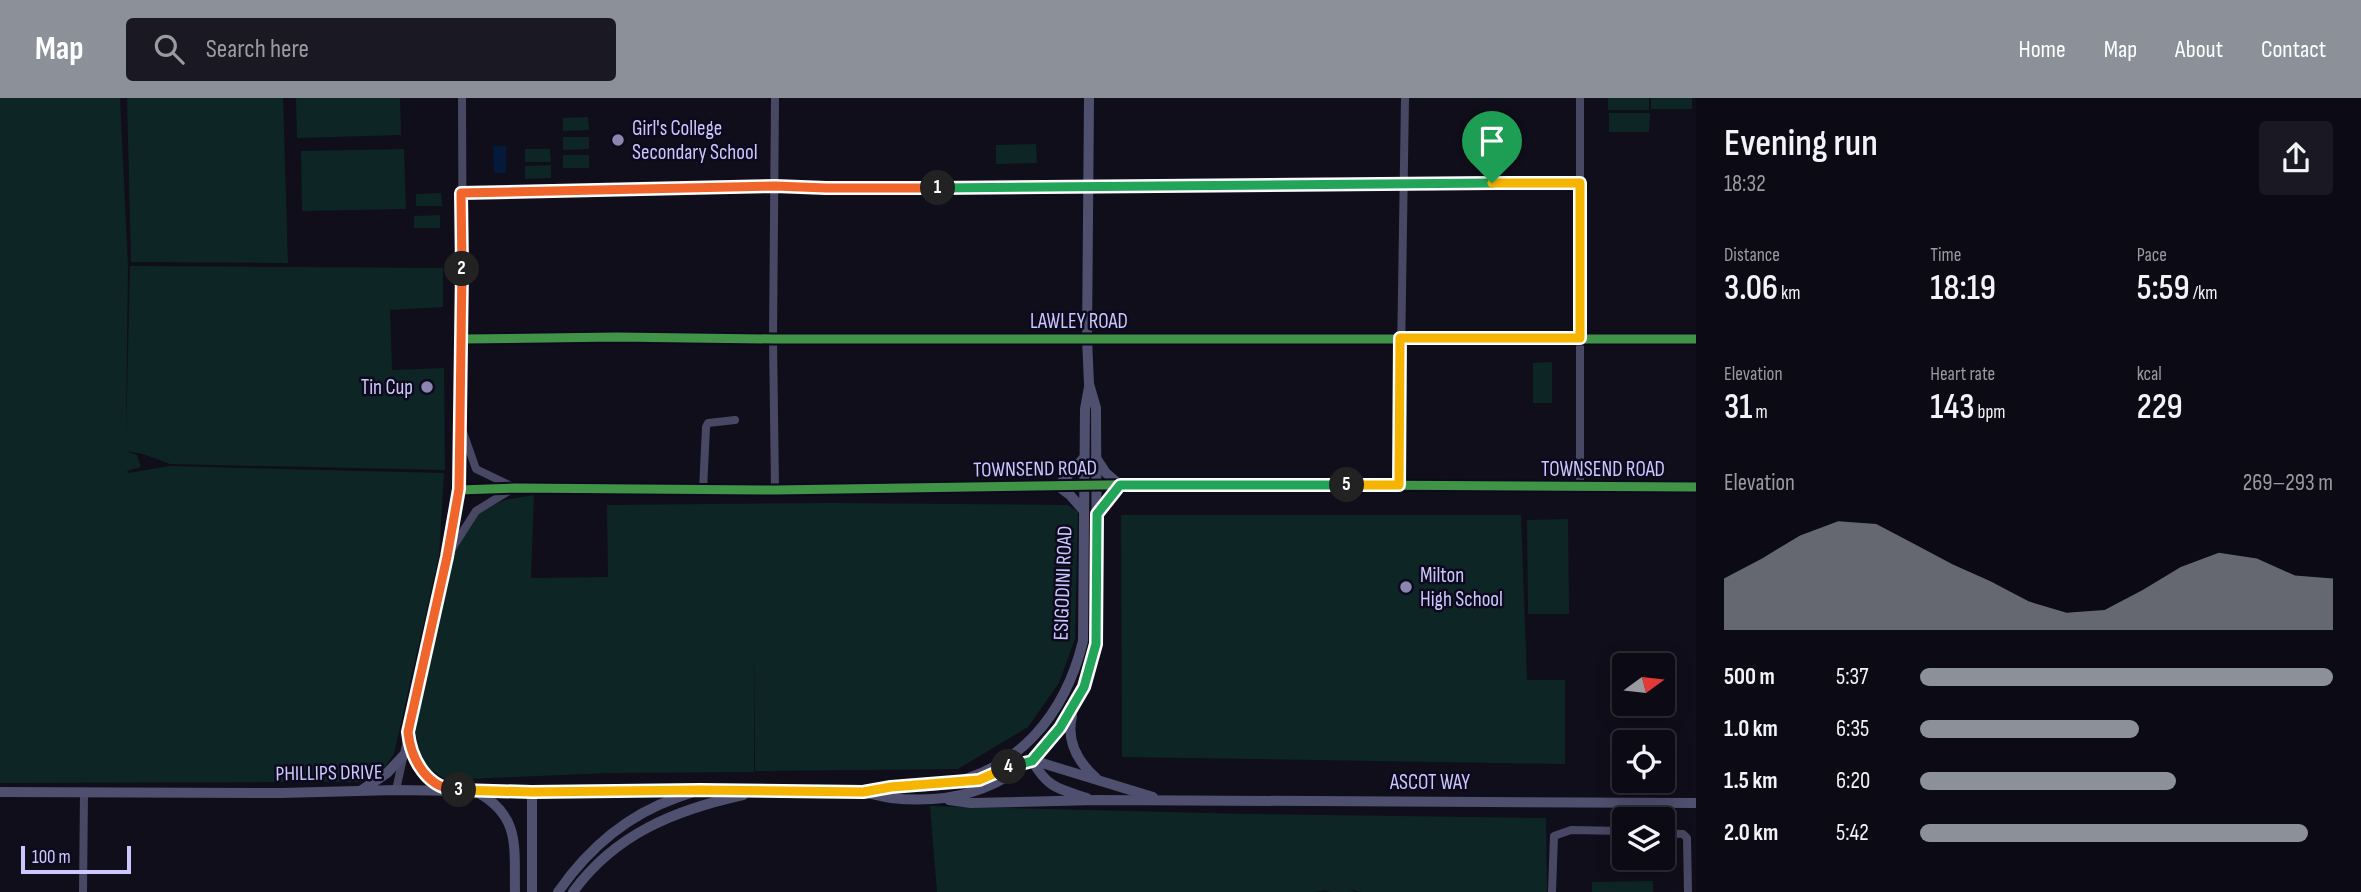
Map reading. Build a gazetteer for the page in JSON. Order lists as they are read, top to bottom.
{
  "streets": {
    "main road": ["ESIGODINI ROAD", "PHILLIPS DRIVE", "ASCOT WAY"],
    "street": ["LAWLEY ROAD", "TOWNSEND ROAD"]
  },
  "crossings": [
    ["TOWNSEND ROAD", "ESIGODINI ROAD"],
    ["ESIGODINI ROAD", "PHILLIPS DRIVE"],
    ["ESIGODINI ROAD", "ASCOT WAY"]
  ],
  "places": ["Girl's College Secondary School", "Tin Cup", "Milton High School"],
  "scale_bar": "100 m",
  "north": "right",
  "page": {
    "header": "Map",
    "search": "Search here",
    "nav": [
      "Home",
      "Map",
      "About",
      "Contact"
    ],
    "heading": ["Evening run", "18:32"],
    "pins": [
      "1",
      "2",
      "5",
      "4",
      "3"
    ],
    "stats": [
      ["Distance", "3.06 km"],
      ["Time", "18:19"],
      ["Pace", "5:59 /km"],
      ["Elevation", "31 m"],
      ["Heart rate", "143 bpm"],
      ["kcal", "229"]
    ],
    "chart": ["Elevation", "269–293 m"],
    "list": [
      {
        "name": "500 m",
        "note": "5:37"
      },
      {
        "name": "1.0 km",
        "note": "6:35"
      },
      {
        "name": "1.5 km",
        "note": "6:20"
      },
      {
        "name": "2.0 km",
        "note": "5:42"
      }
    ],
    "scale": "100 m"
  }
}
